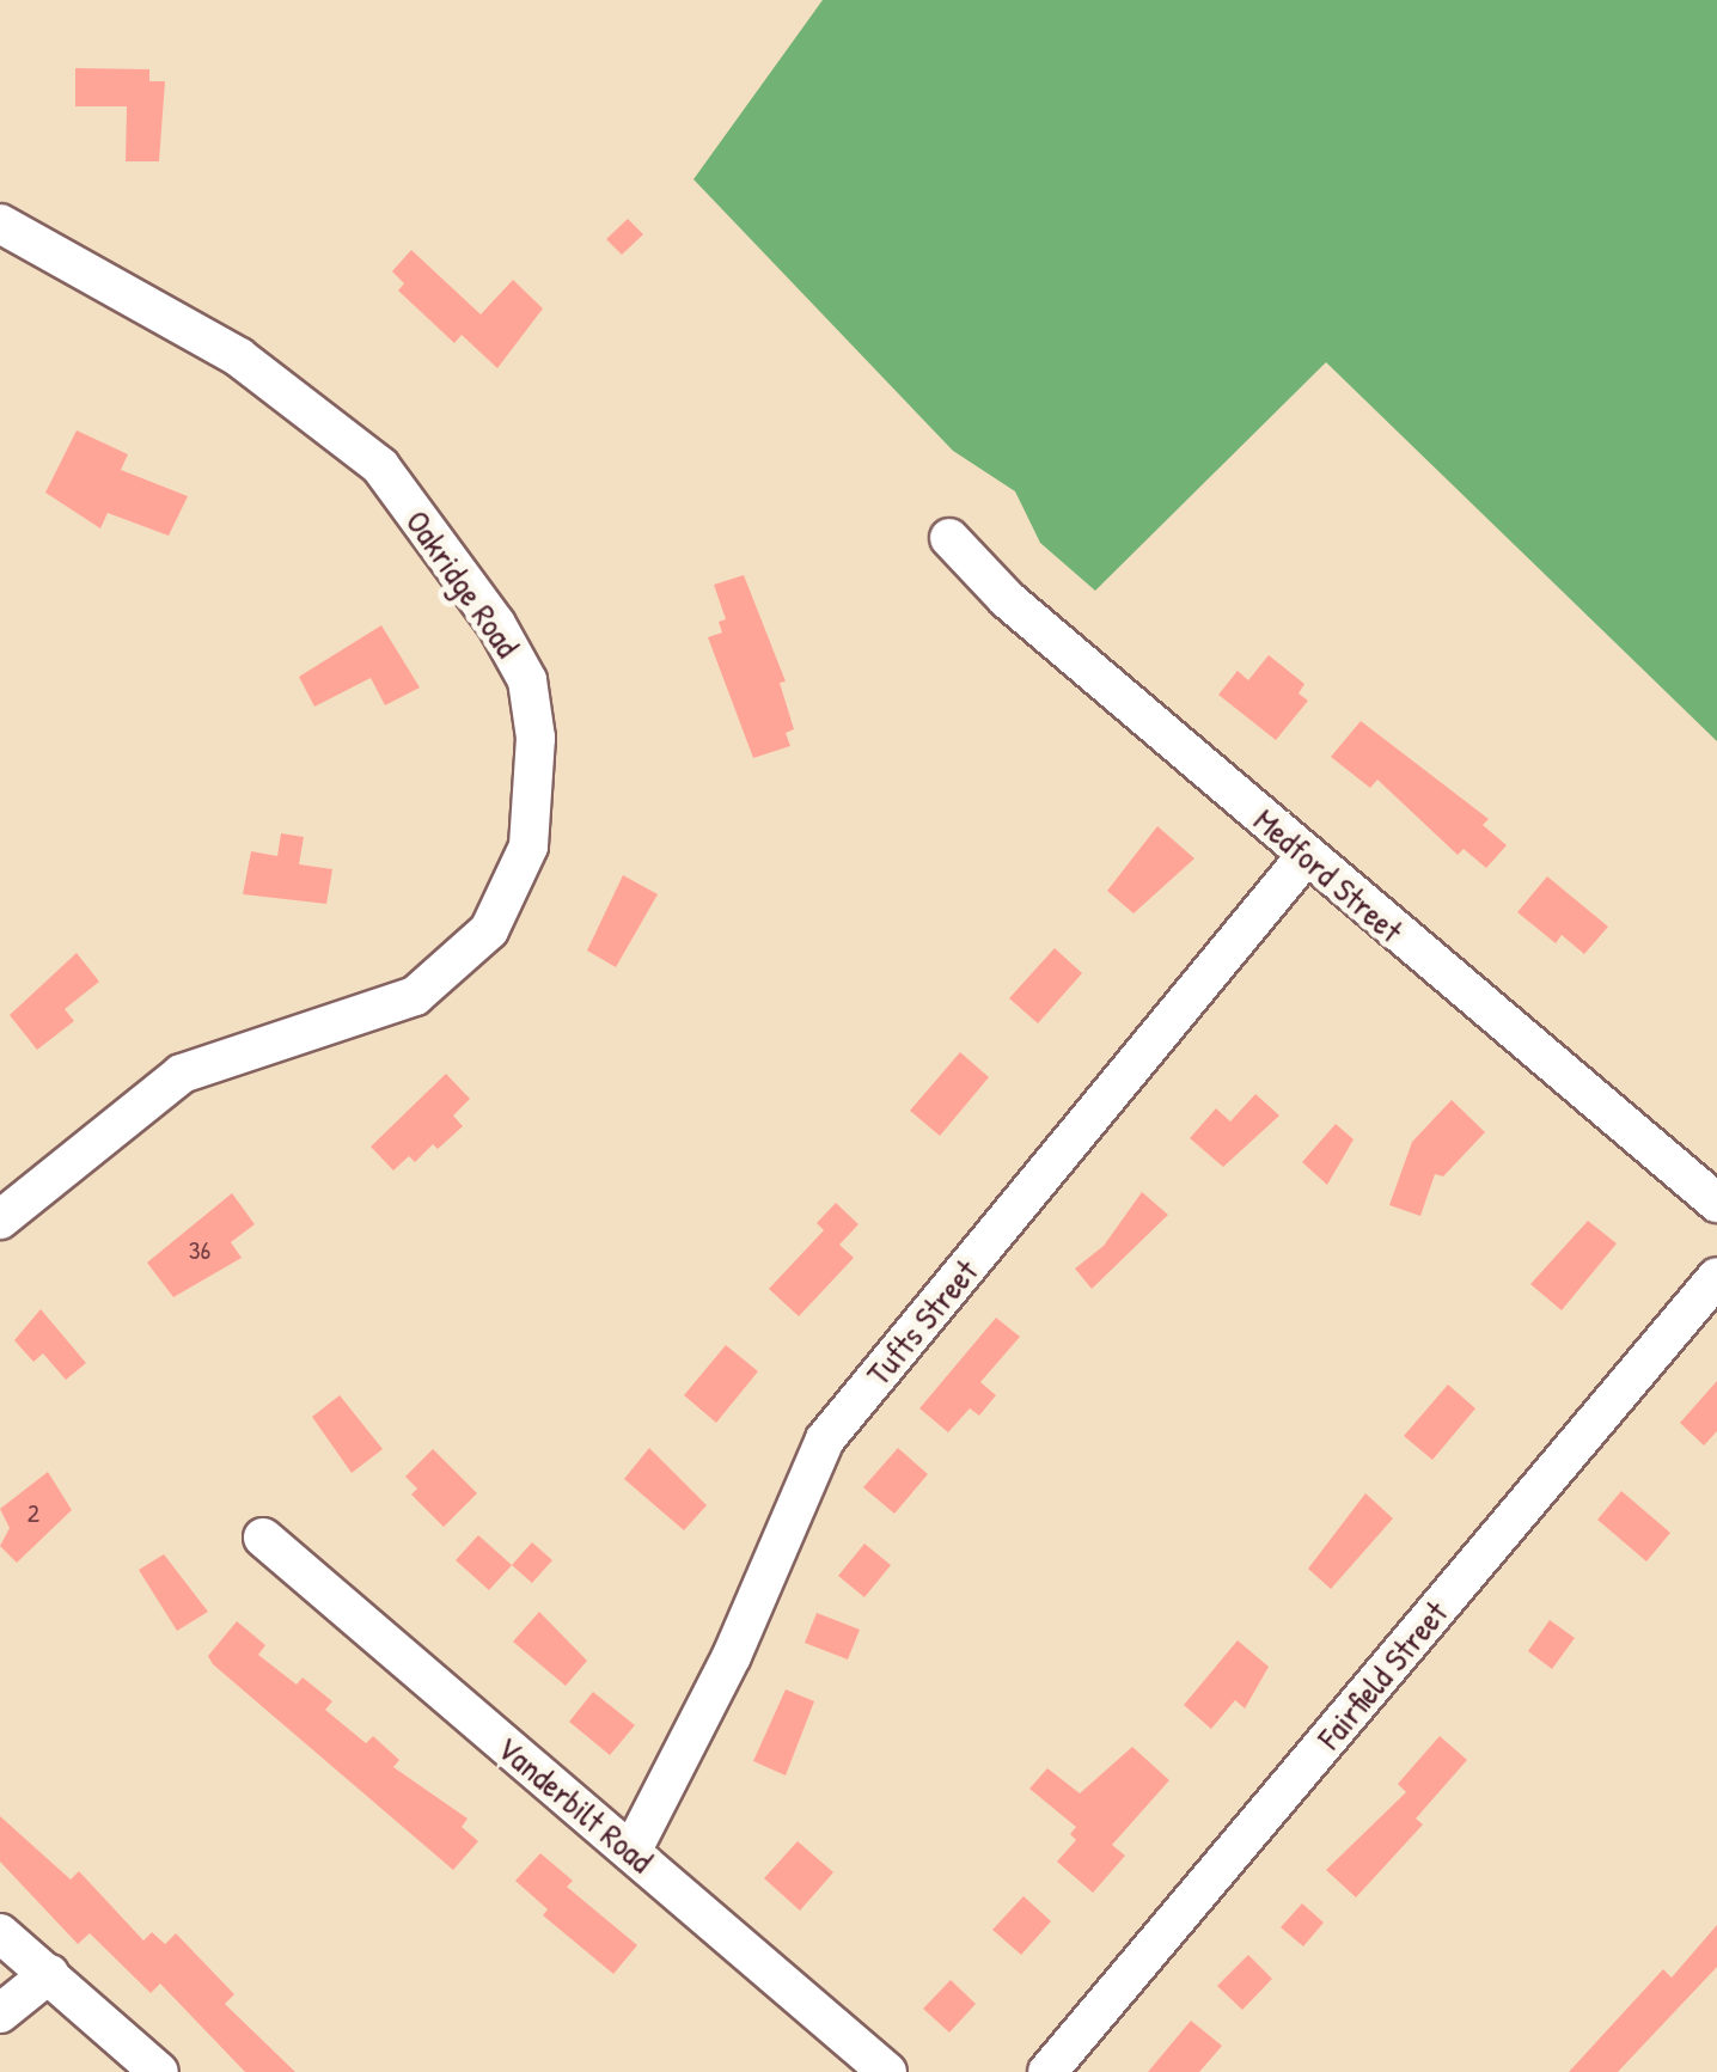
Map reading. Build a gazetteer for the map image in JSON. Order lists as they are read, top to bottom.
{
  "streets": {
    "street": [
      "Oakridge Road",
      "Medford Street",
      "Tufts Street",
      "Fairfield Street",
      "Vanderbilt Road"
    ]
  },
  "crossings": [
    ["Medford Street", "Tufts Street"],
    ["Tufts Street", "Vanderbilt Road"]
  ],
  "house_numbers": ["36", "2"]
}
